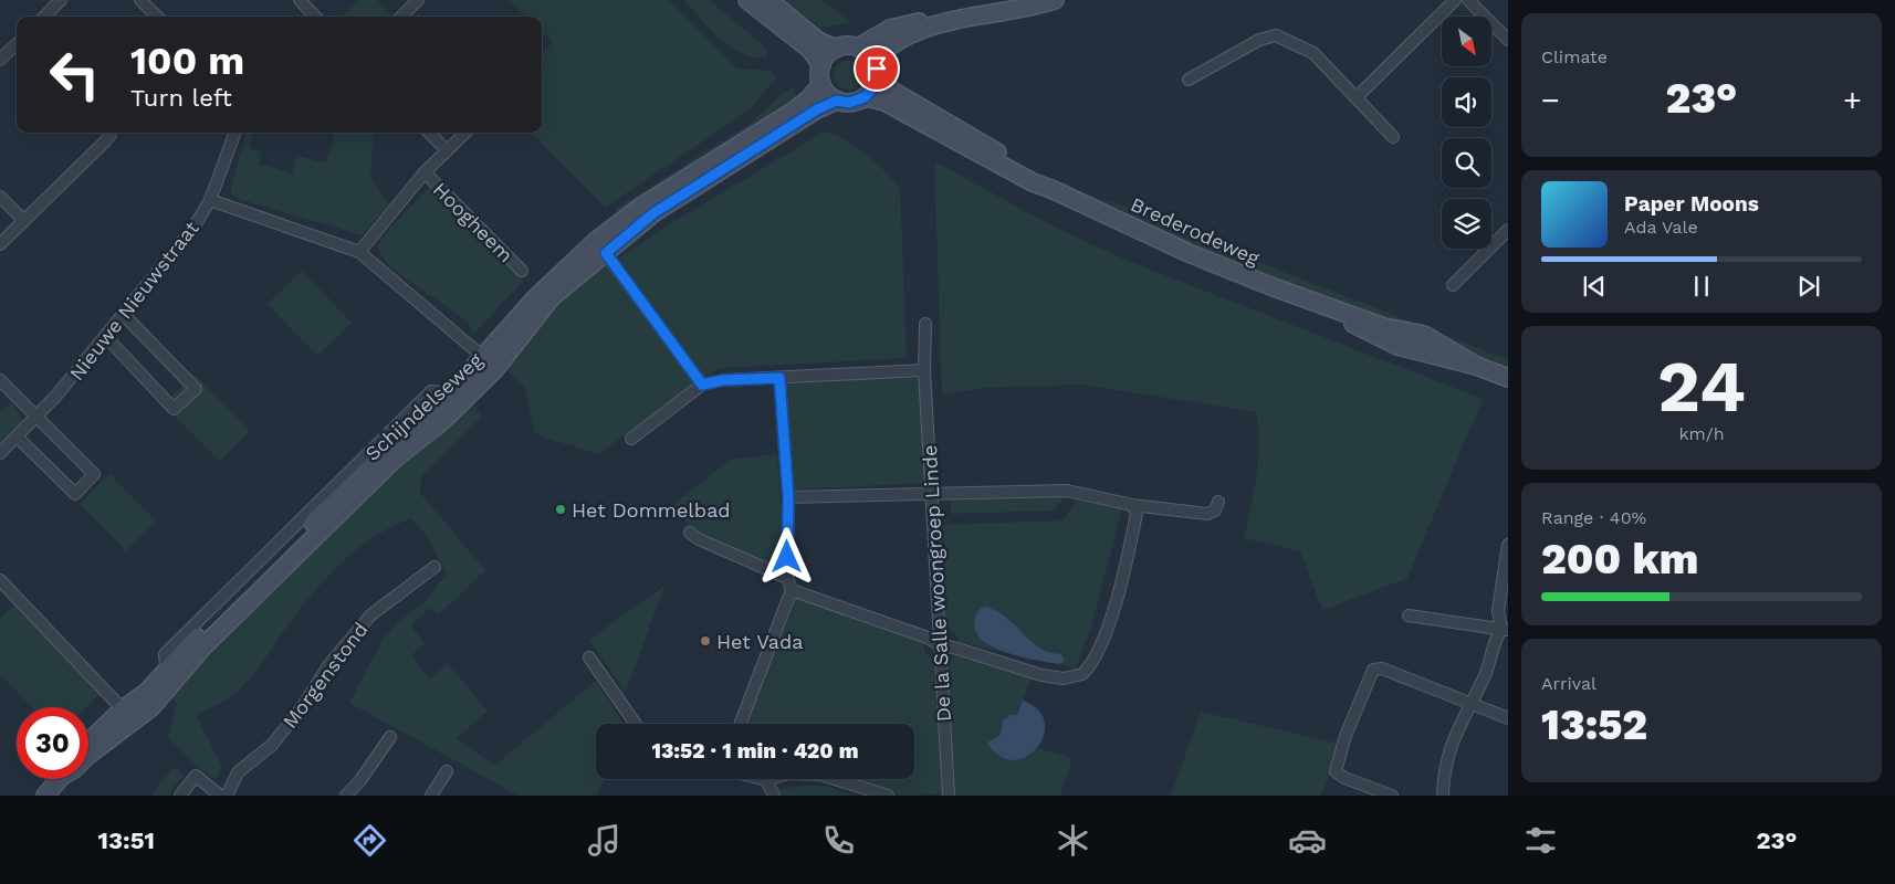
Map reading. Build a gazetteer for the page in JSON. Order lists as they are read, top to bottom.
{
  "streets": {
    "main road": ["Brederodeweg", "Schijndelseweg"],
    "street": [
      "Hoogheem",
      "Nieuwe Nieuwstraat",
      "De la Salle woongroep Linde",
      "Morgenstond"
    ]
  },
  "crossings": [
    ["Brederodeweg", "Schijndelseweg"]
  ],
  "places": ["Het Dommelbad", "Het Vada"],
  "north": "bottom right",
  "page": {
    "tile": [
      "Climate",
      ["24", "km/h"],
      ["Range · 40%", "200 km"],
      ["Arrival", "13:52"]
    ],
    "turn": ["100 m", "Turn left"],
    "heat": ["−", "23°", "+"],
    "song": ["Paper Moons", "Ada Vale"],
    "limit": "30",
    "trip": "13:52 · 1 min · 420 m",
    "tabs": ["13:51", "23°"]
  }
}
